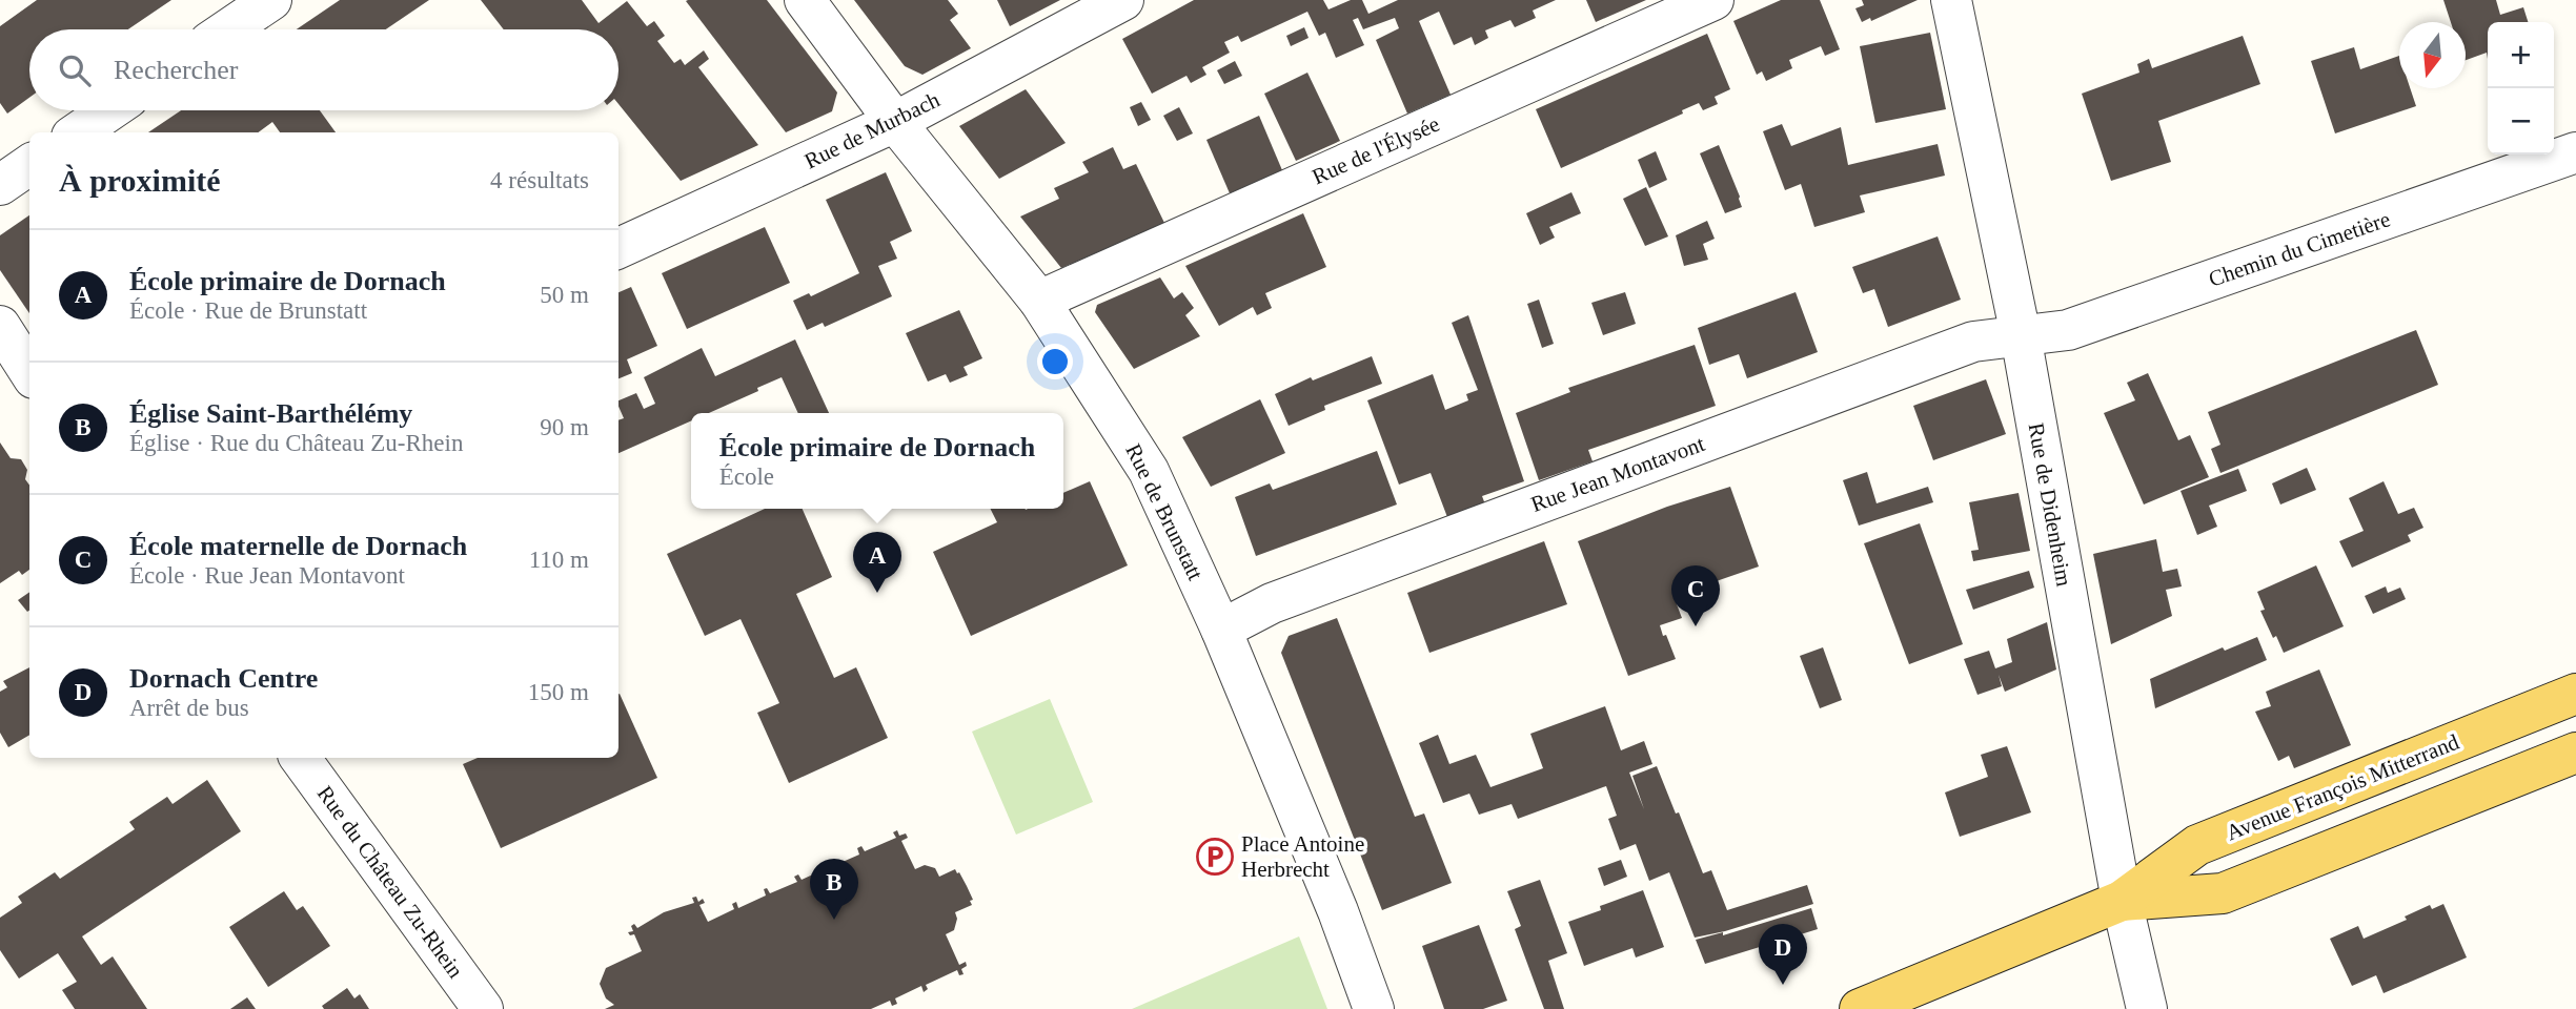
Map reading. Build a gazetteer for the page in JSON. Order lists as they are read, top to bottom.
{
  "streets": {
    "main road": ["Avenue François Mitterrand"],
    "street": [
      "Rue de Murbach",
      "Rue de l'Élysée",
      "Chemin du Cimetière",
      "Rue Jean Montavont",
      "Rue de Didenheim",
      "Rue de Brunstatt",
      "Rue du Château Zu-Rhein"
    ]
  },
  "crossings": [
    ["Rue de Murbach", "Rue de Brunstatt"],
    ["Rue de l'Élysée", "Rue de Brunstatt"],
    ["Chemin du Cimetière", "Rue Jean Montavont"],
    ["Chemin du Cimetière", "Rue de Didenheim"],
    ["Rue Jean Montavont", "Rue de Didenheim"],
    ["Rue Jean Montavont", "Rue de Brunstatt"],
    ["Rue de Didenheim", "Avenue François Mitterrand"]
  ],
  "places": {
    "parking": ["Place Antoine Herbrecht"]
  },
  "north": "bottom",
  "page": {
    "map_buttons": ["+", "−"],
    "search": "Rechercher",
    "heading": ["À proximité", "4 résultats"],
    "list": [
      {
        "mark": "A",
        "name": "École primaire de Dornach",
        "note": "École · Rue de Brunstatt",
        "value": "50 m"
      },
      {
        "mark": "B",
        "name": "Église Saint-Barthélémy",
        "note": "Église · Rue du Château Zu-Rhein",
        "value": "90 m"
      },
      {
        "mark": "C",
        "name": "École maternelle de Dornach",
        "note": "École · Rue Jean Montavont",
        "value": "110 m"
      },
      {
        "mark": "D",
        "name": "Dornach Centre",
        "note": "Arrêt de bus",
        "value": "150 m"
      }
    ],
    "popup": ["École primaire de Dornach", "École"],
    "pins": [
      "A",
      "C",
      "B",
      "D"
    ]
  }
}
